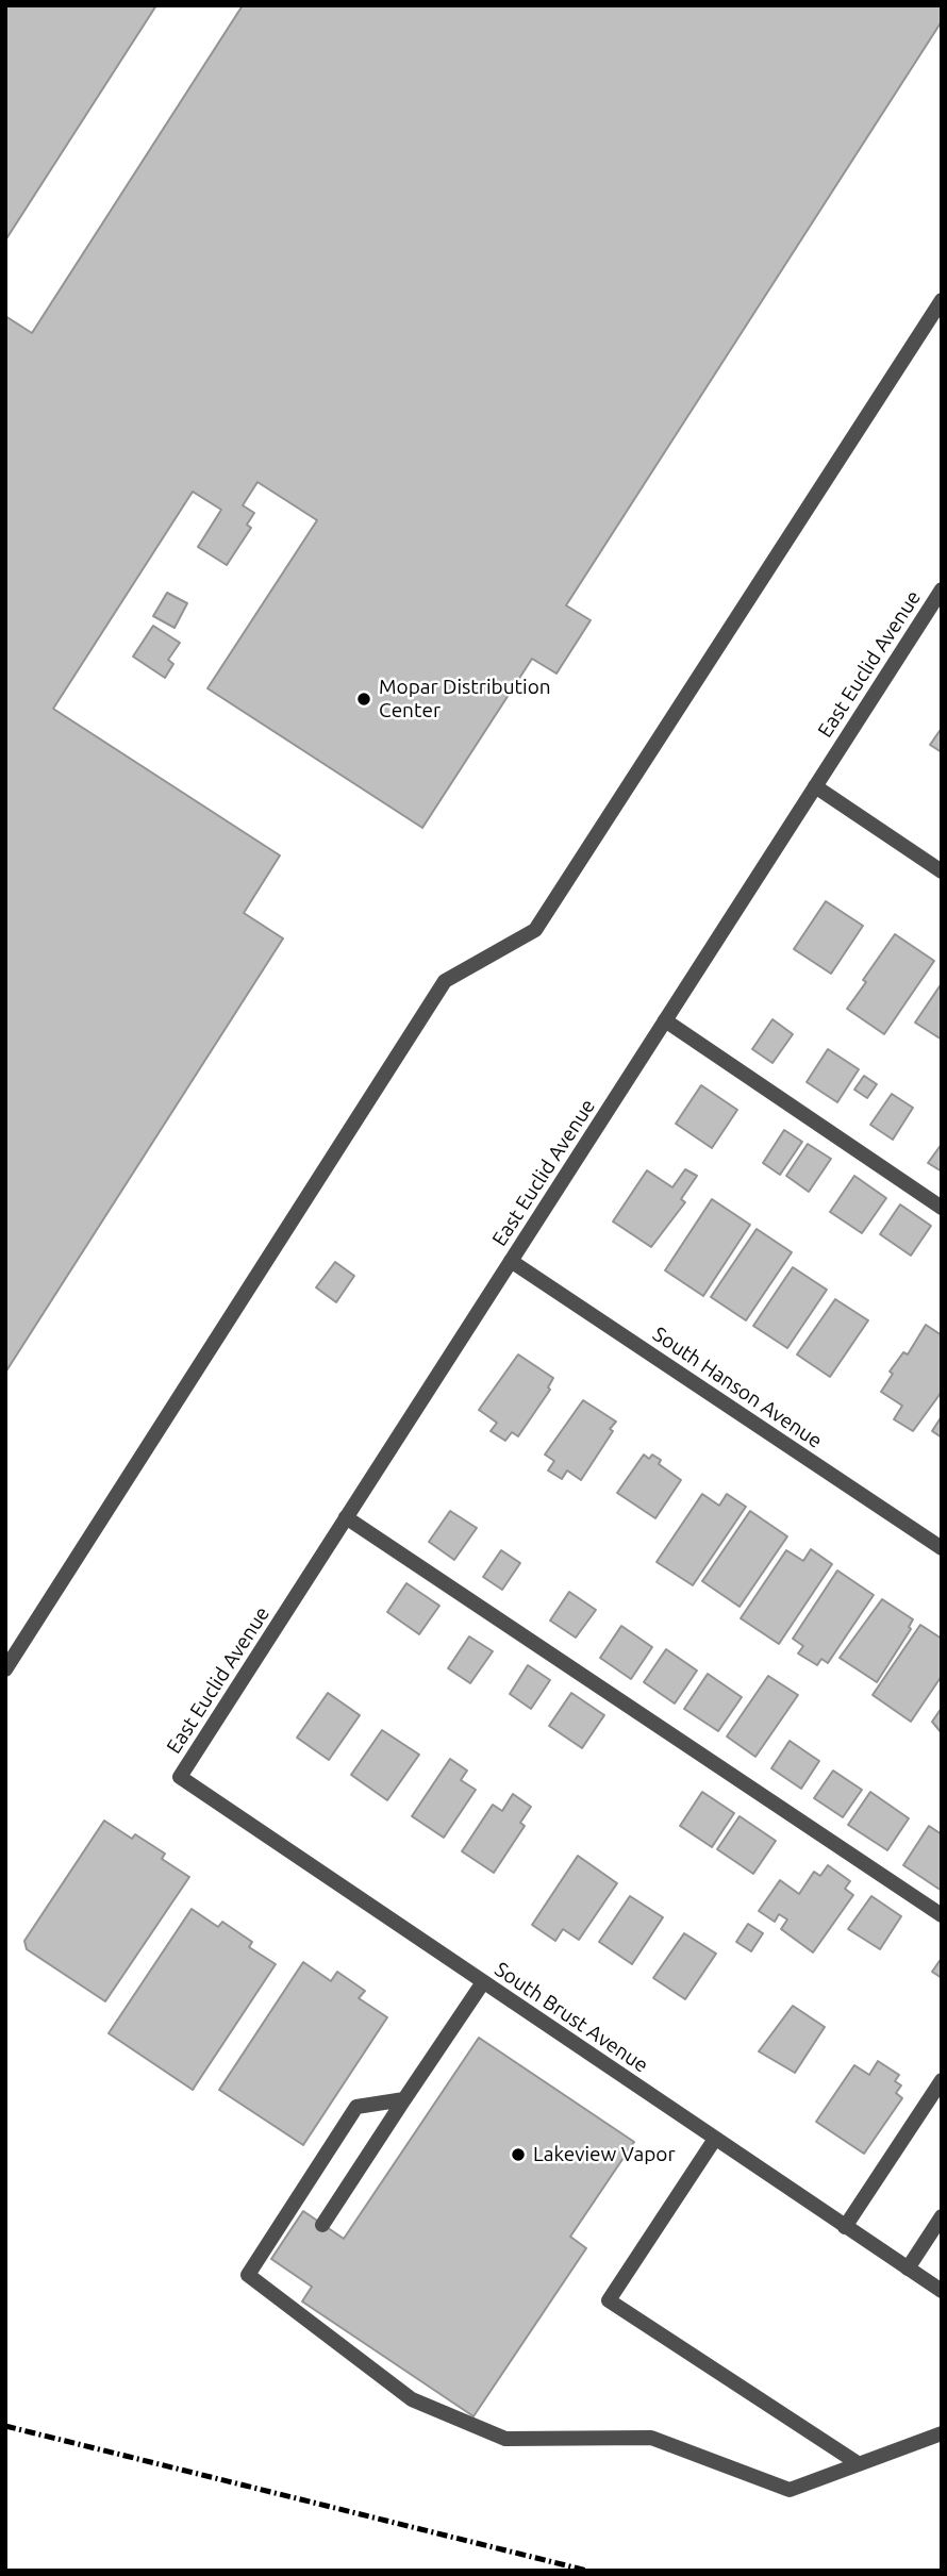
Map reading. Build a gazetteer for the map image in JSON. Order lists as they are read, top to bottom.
{
  "streets": {
    "street": ["East Euclid Avenue", "South Hanson Avenue", "South Brust Avenue"]
  },
  "crossings": [
    ["East Euclid Avenue", "South Hanson Avenue"],
    ["East Euclid Avenue", "South Brust Avenue"]
  ],
  "places": ["Mopar Distribution Center", "Lakeview Vapor"]
}
